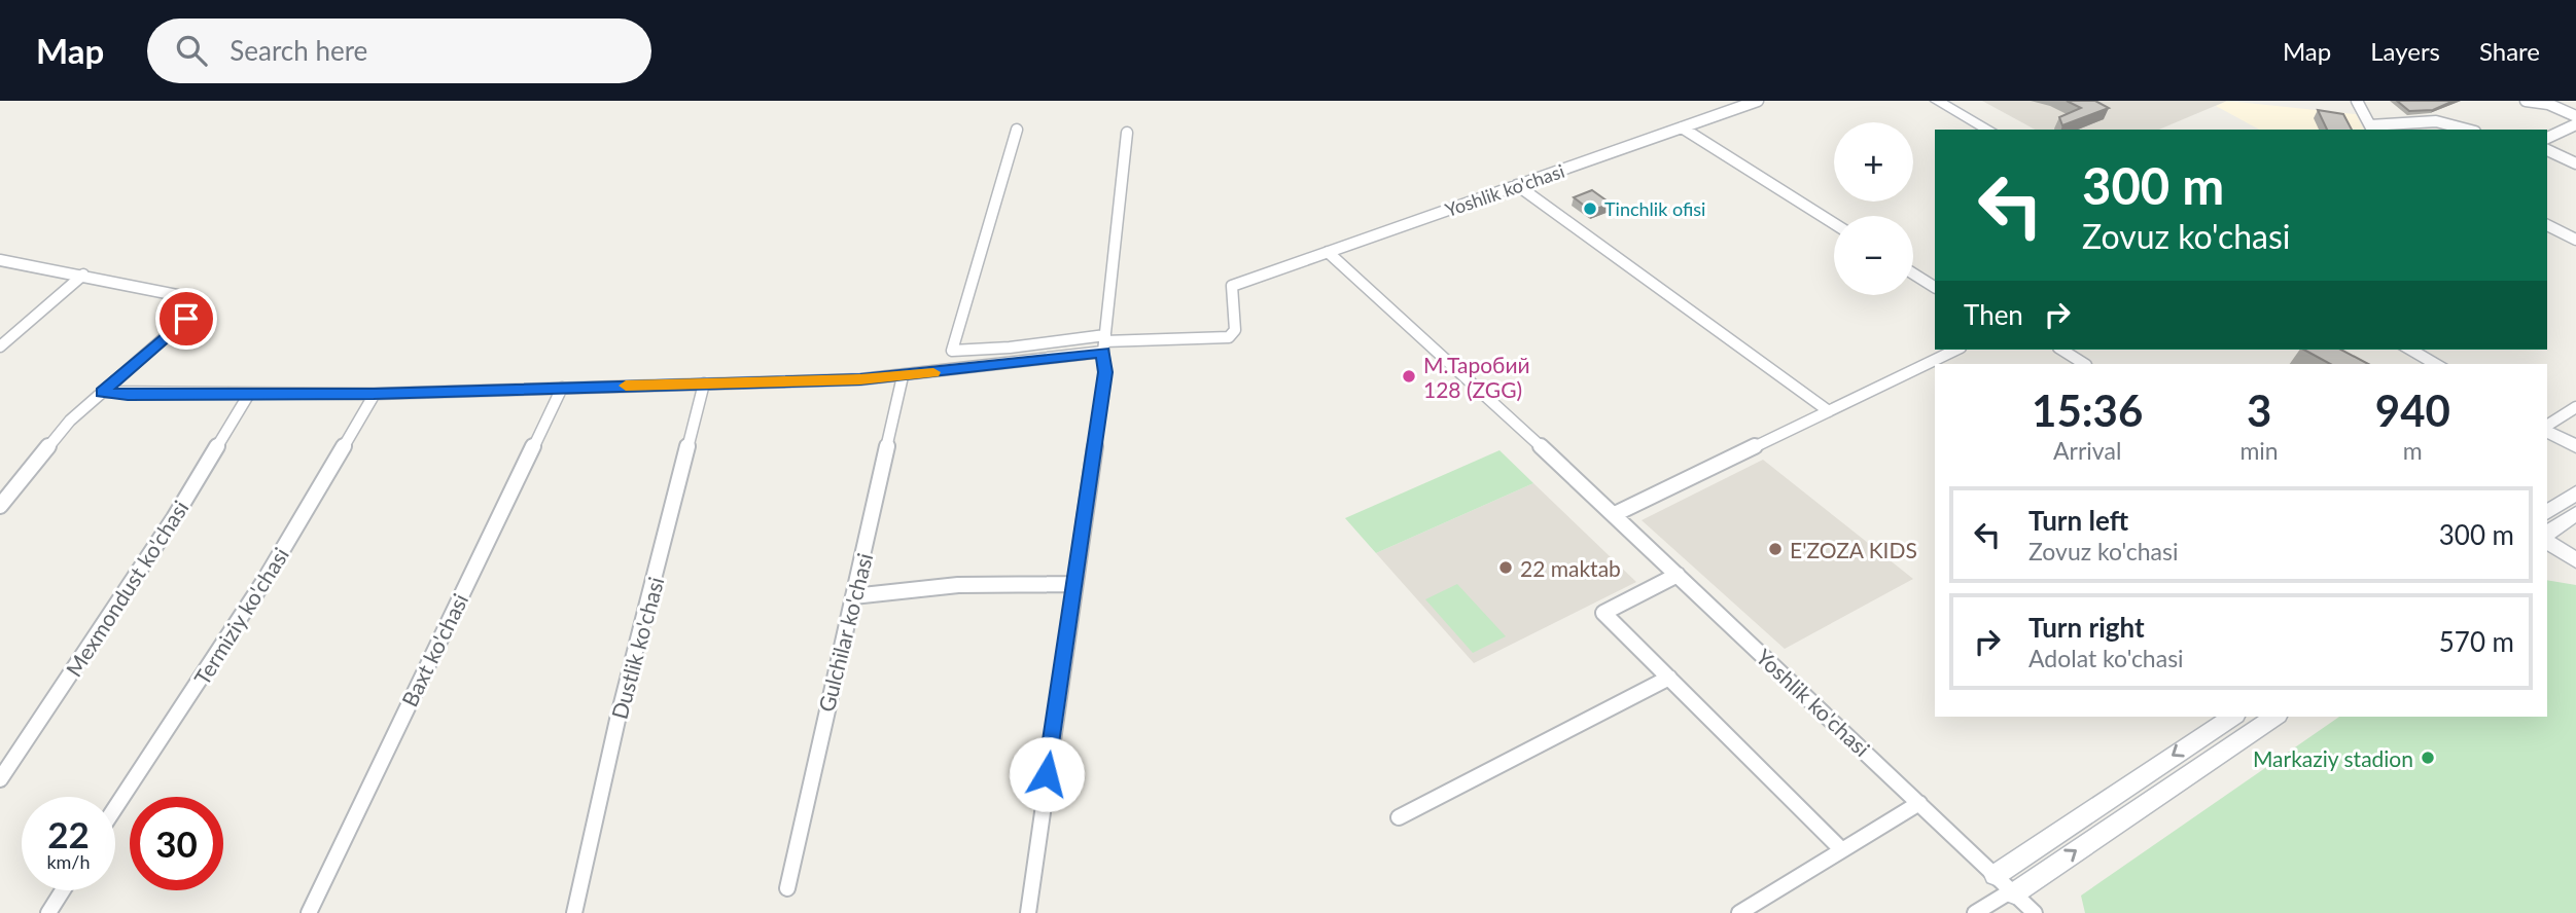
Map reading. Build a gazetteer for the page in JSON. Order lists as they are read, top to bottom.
{
  "streets": {
    "street": [
      "Yoshlik ko'chasi",
      "Mexmondust ko'chasi",
      "Termiziy ko'chasi",
      "Gulchilar ko'chasi",
      "Dustlik ko'chasi",
      "Baxt ko'chasi"
    ]
  },
  "places": [
    "Tinchlik ofisi",
    "М.Таробий 128 (ZGG)",
    "E'ZOZA KIDS",
    "22 maktab",
    "Markaziy stadion"
  ],
  "page": {
    "header": "Map",
    "search": "Search here",
    "nav": ["Map", "Layers", "Share"],
    "map_buttons": ["+", "−"],
    "turn": ["300 m", "Zovuz ko'chasi"],
    "then": "Then",
    "eta": [
      "15:36",
      "Arrival",
      "3",
      "min",
      "940",
      "m"
    ],
    "list": [
      {
        "name": "Turn left",
        "note": "Zovuz ko'chasi",
        "value": "300 m"
      },
      {
        "name": "Turn right",
        "note": "Adolat ko'chasi",
        "value": "570 m"
      }
    ],
    "speed": "22 km/h",
    "limit": "30"
  }
}
